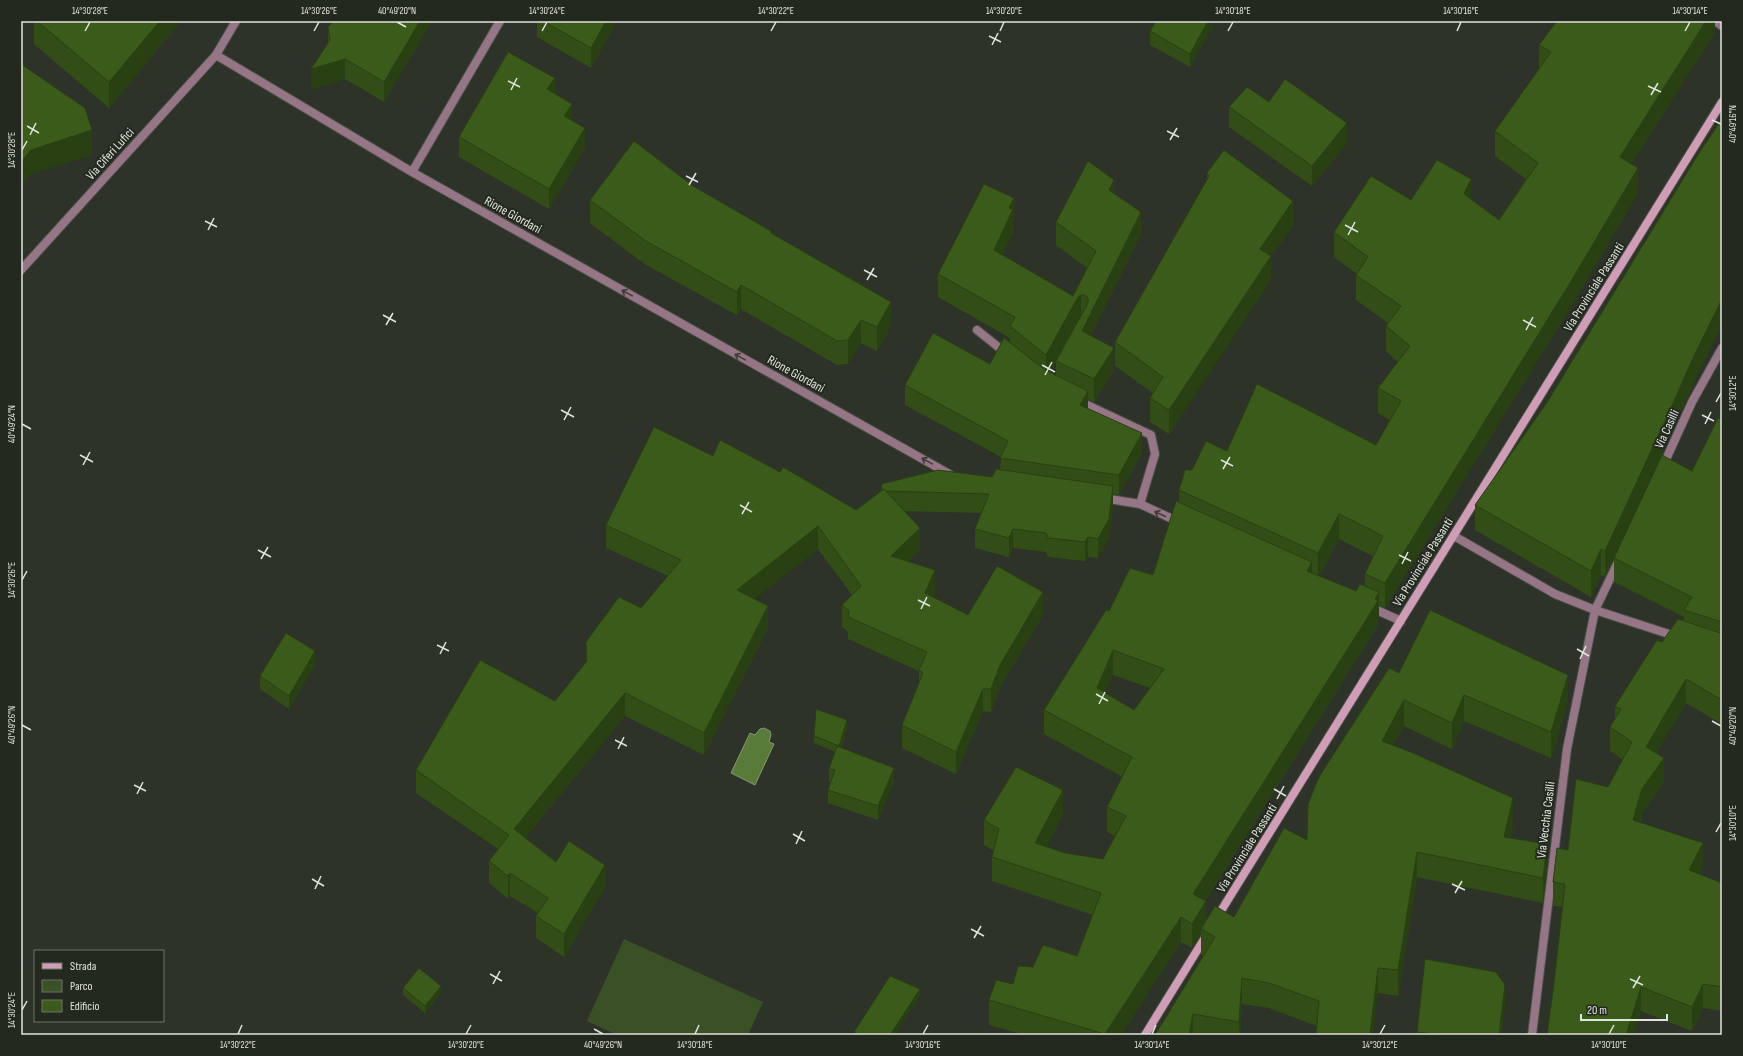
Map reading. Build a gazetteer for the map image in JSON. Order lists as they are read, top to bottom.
{
  "streets": {
    "main road": ["Via Provinciale Passanti"],
    "street": [
      "Via Ciferi Lufici",
      "Rione Giordani",
      "Via Casilli",
      "Via Vecchia Casilli"
    ]
  },
  "crossings": [
    ["Via Ciferi Lufici", "Rione Giordani"]
  ],
  "one_way": ["Rione Giordani"],
  "legend": ["Strada", "Parco", "Edificio"],
  "scale_bar": "20 m",
  "coordinates": [
    "14°30'28\"E",
    "14°30'26\"E",
    "40°49'20\"N",
    "14°30'24\"E",
    "14°30'22\"E",
    "14°30'20\"E",
    "14°30'18\"E",
    "14°30'16\"E",
    "14°30'14\"E",
    "40°49'16\"N",
    "14°30'12\"E",
    "40°49'24\"N",
    "40°49'26\"N",
    "14°30'10\"E"
  ]
}
